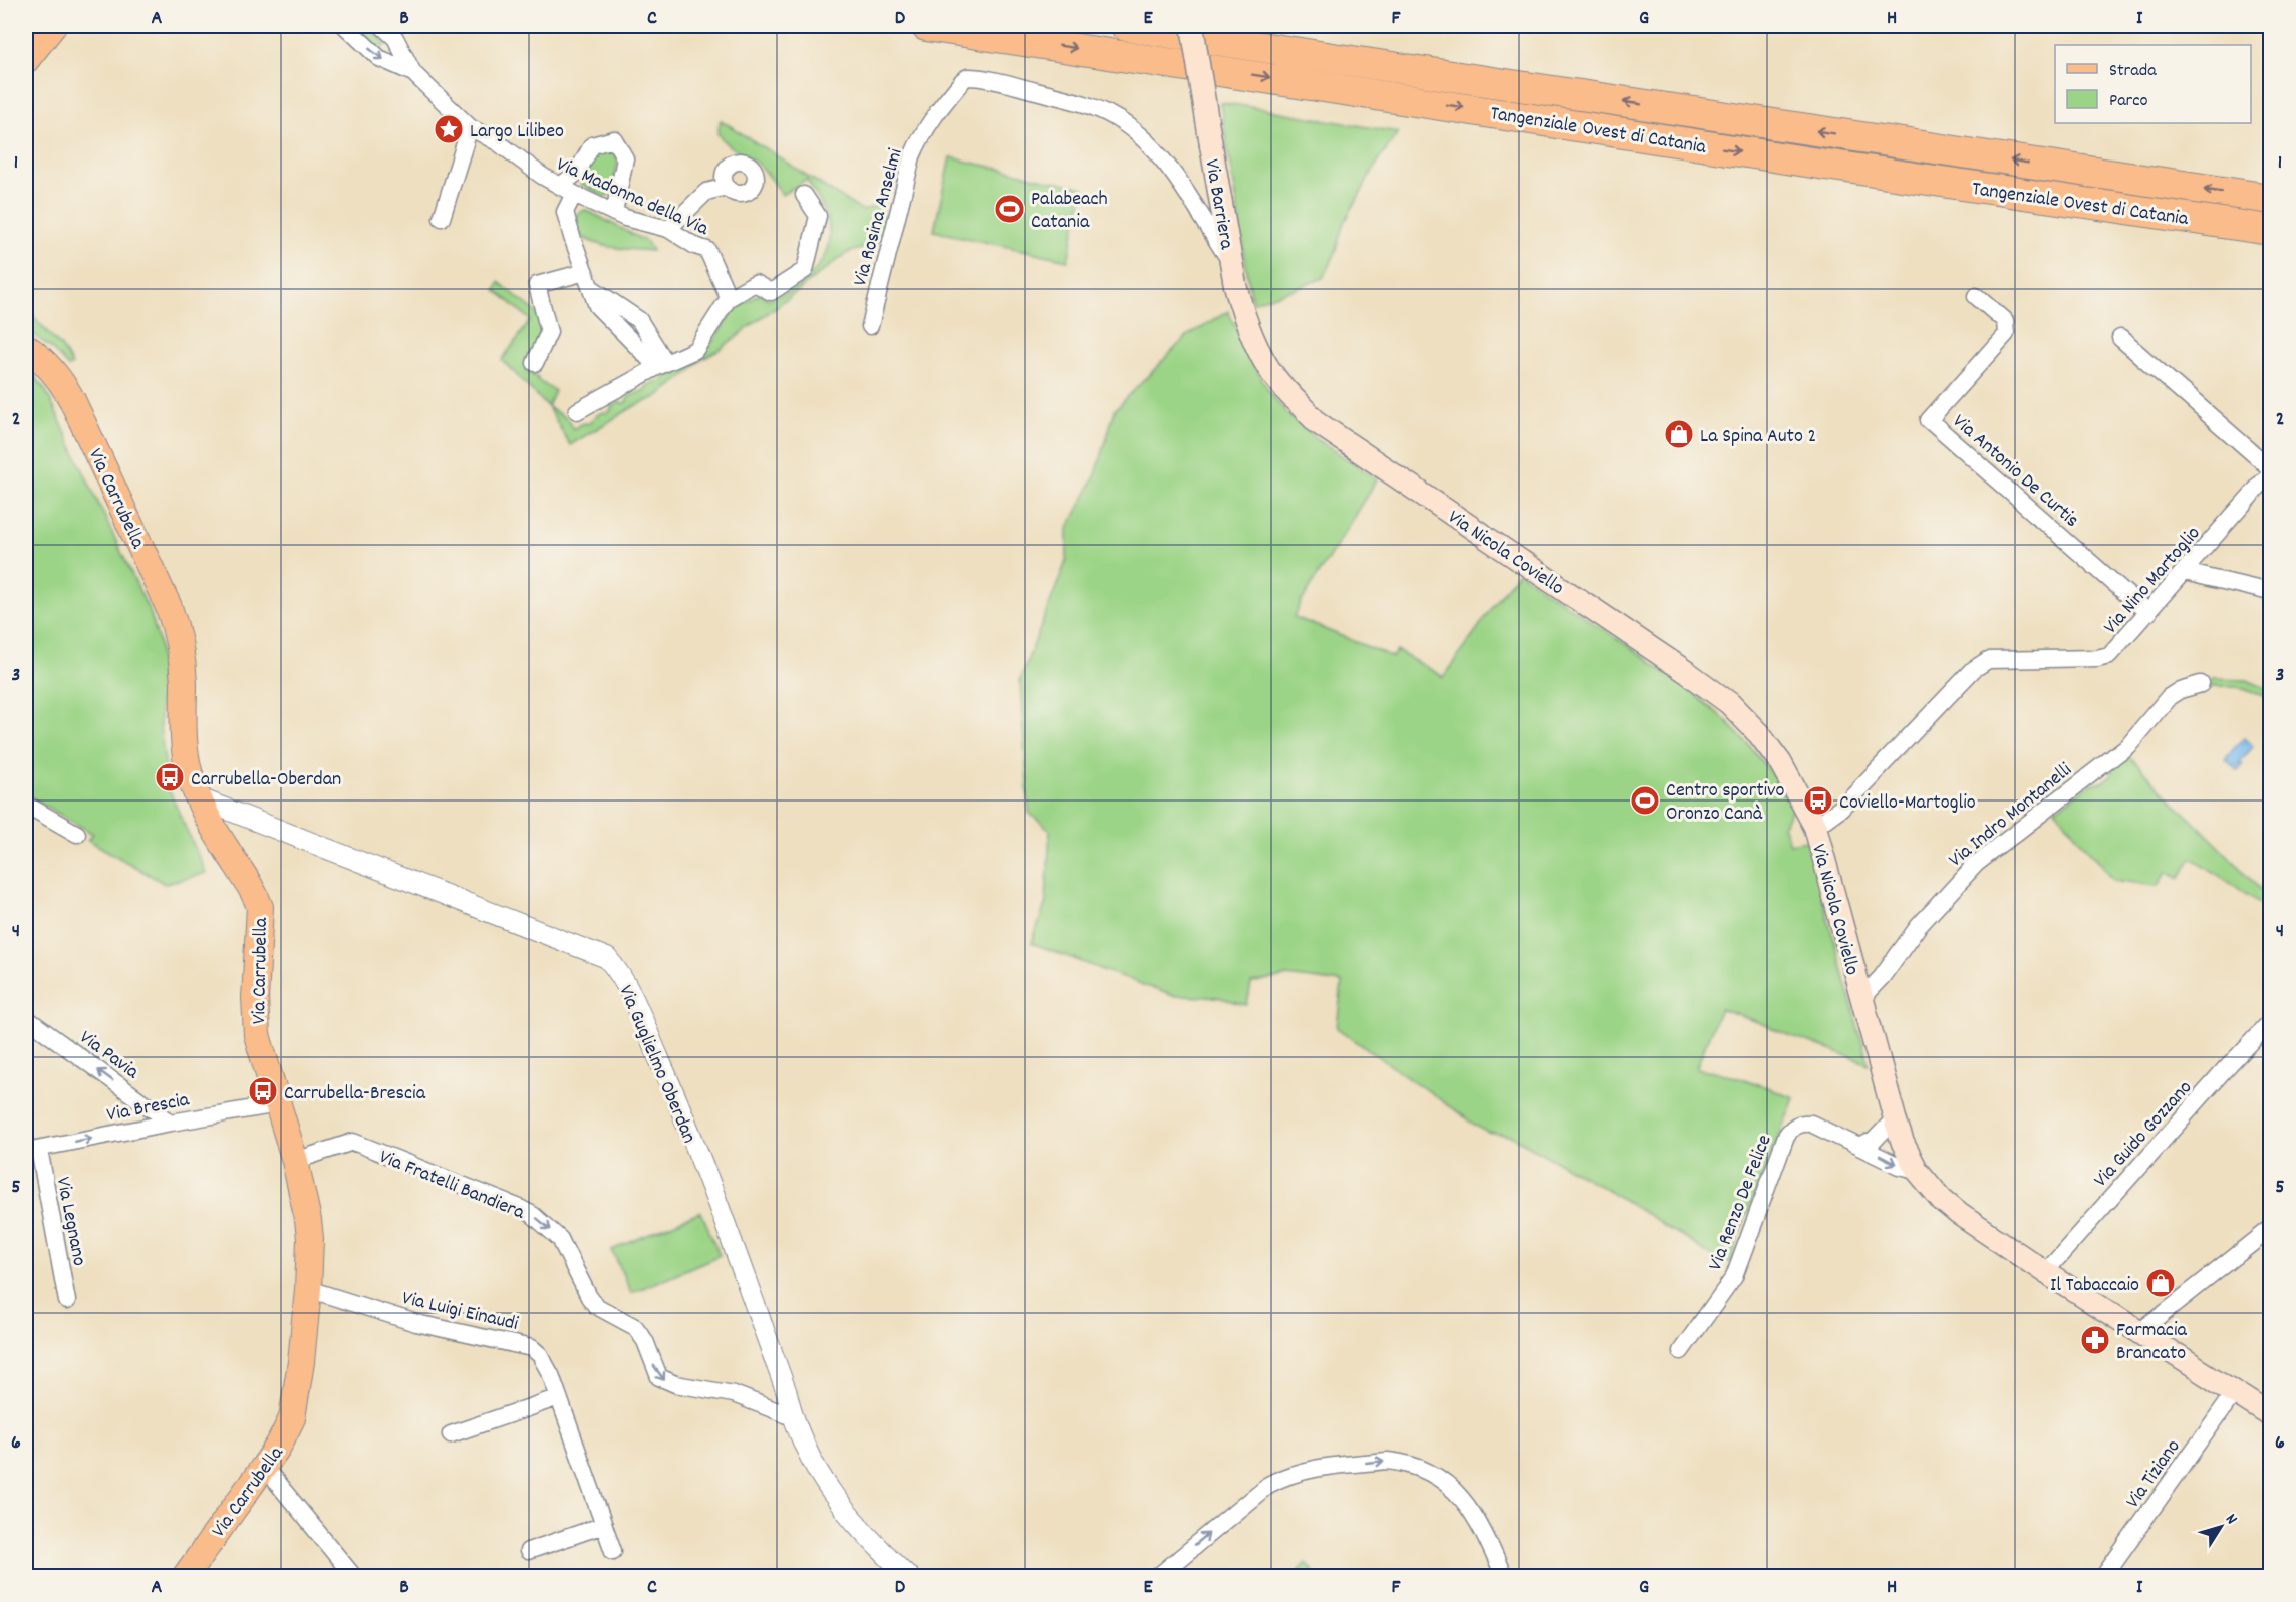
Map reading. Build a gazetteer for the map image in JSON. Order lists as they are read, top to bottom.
{
  "streets": {
    "highway": ["Tangenziale Ovest di Catania"],
    "main road": ["Via Barriera", "Via Carrubella", "Via Nicola Coviello"],
    "street": [
      "Via Madonna della Via",
      "Via Rosina Anselmi",
      "Via Antonio De Curtis",
      "Via Nino Martoglio",
      "Via Indro Montanelli",
      "Via Pavia",
      "Via Guglielmo Oberdan",
      "Via Brescia",
      "Via Guido Gozzano",
      "Via Fratelli Bandiera",
      "Via Renzo De Felice",
      "Via Legnano",
      "Via Luigi Einaudi",
      "Via Tiziano"
    ]
  },
  "crossings": [
    ["Via Barriera", "Via Rosina Anselmi"],
    ["Via Barriera", "Via Nicola Coviello"],
    ["Via Rosina Anselmi", "Via Nicola Coviello"],
    ["Via Antonio De Curtis", "Via Nino Martoglio"],
    ["Via Carrubella", "Via Guglielmo Oberdan"],
    ["Via Carrubella", "Via Brescia"],
    ["Via Carrubella", "Via Fratelli Bandiera"],
    ["Via Carrubella", "Via Luigi Einaudi"],
    ["Via Nicola Coviello", "Via Nino Martoglio"],
    ["Via Nicola Coviello", "Via Indro Montanelli"],
    ["Via Nicola Coviello", "Via Guido Gozzano"],
    ["Via Nicola Coviello", "Via Tiziano"],
    ["Via Pavia", "Via Brescia"],
    ["Via Guglielmo Oberdan", "Via Fratelli Bandiera"],
    ["Via Brescia", "Via Legnano"]
  ],
  "one_way": ["Via Pavia", "Via Brescia", "Via Fratelli Bandiera"],
  "places": {
    "place": ["Largo Lilibeo"],
    "sports": ["Palabeach Catania", "Centro sportivo Oronzo Canà"],
    "shop": ["La Spina Auto 2", "Il Tabaccaio"],
    "bus stop": ["Carrubella-Oberdan", "Coviello-Martoglio", "Carrubella-Brescia"],
    "pharmacy": ["Farmacia Brancato"]
  },
  "legend": ["Strada", "Parco"],
  "north": "top right",
  "grid": {
    "columns": [
      "A",
      "B",
      "C",
      "D",
      "E",
      "F",
      "G",
      "H",
      "I"
    ],
    "rows": [
      "1",
      "2",
      "3",
      "4",
      "5",
      "6"
    ]
  }
}
